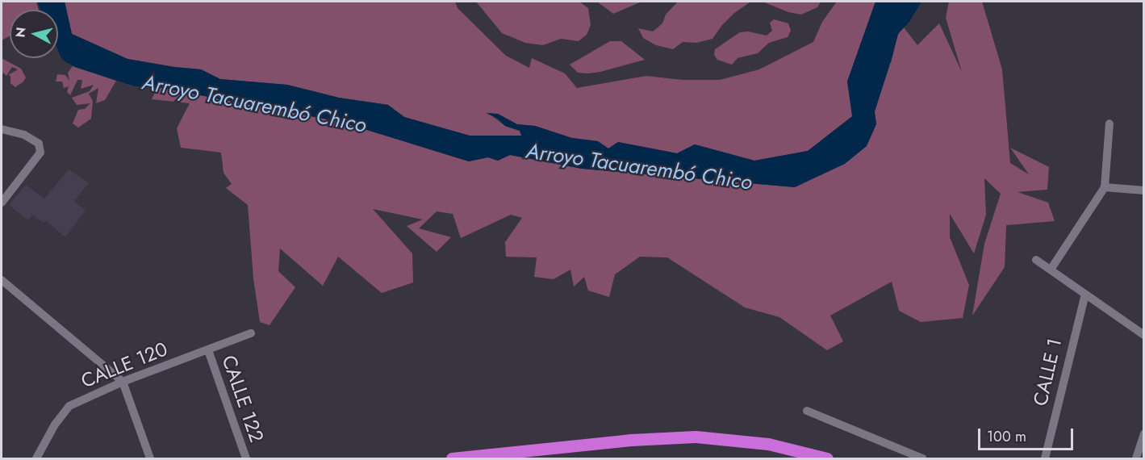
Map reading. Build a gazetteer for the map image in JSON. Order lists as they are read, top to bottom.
{
  "streets": {
    "street": ["CALLE 120", "CALLE 1", "CALLE 122"]
  },
  "crossings": [
    ["CALLE 120", "CALLE 122"]
  ],
  "water": ["Arroyo Tacuarembó Chico"],
  "scale_bar": "100 m",
  "north": "left"
}
